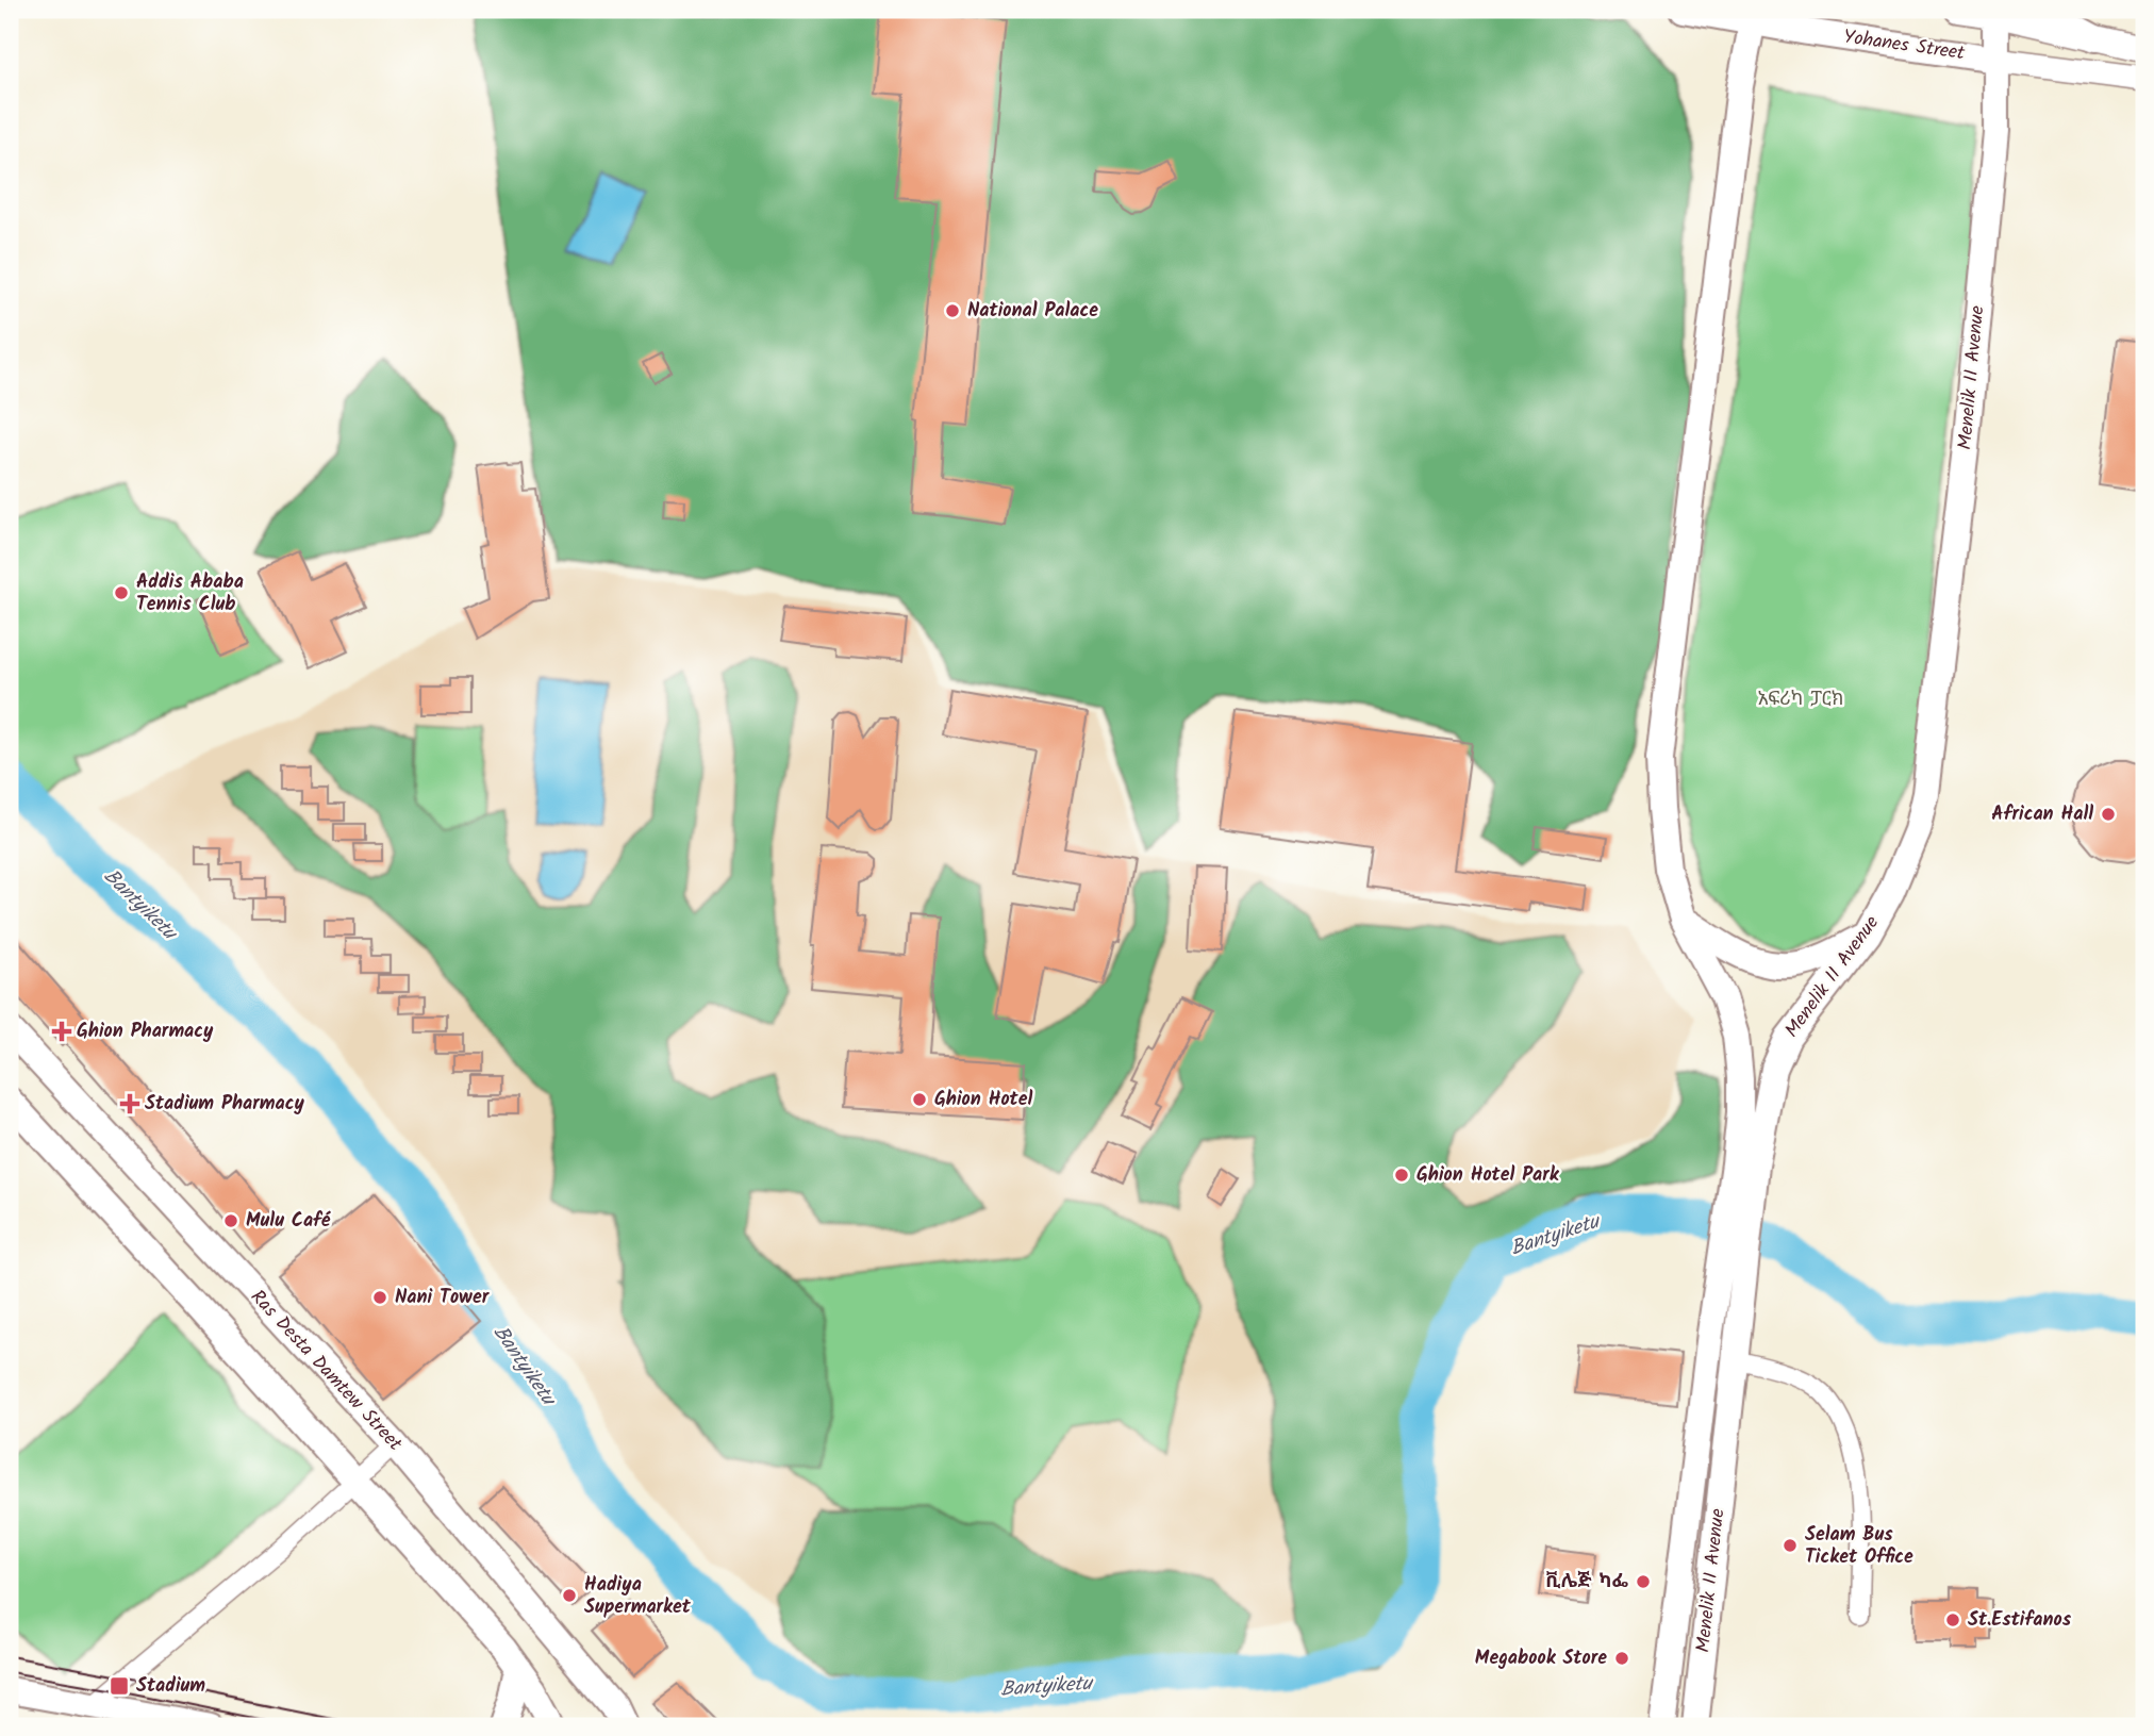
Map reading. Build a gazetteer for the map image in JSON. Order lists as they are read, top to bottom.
{
  "streets": {
    "main road": ["Yohanes Street", "Menelik II Avenue", "Ras Desta Damtew Street"]
  },
  "crossings": [
    ["Yohanes Street", "Menelik II Avenue"]
  ],
  "water": ["Bantyiketu"],
  "parks": ["አፍሪካ ፓርክ"],
  "places": {
    "other": [
      "National Palace",
      "Addis Ababa Tennis Club",
      "African Hall",
      "Ghion Hotel",
      "Ghion Hotel Park",
      "Mulu Café",
      "Nani Tower",
      "Selam Bus Ticket Office",
      "ቪሌጅ ካፌ",
      "Hadiya Supermarket",
      "St.Estifanos",
      "Megabook Store"
    ],
    "health": ["Ghion Pharmacy", "Stadium Pharmacy"],
    "transit": ["Stadium"]
  }
}
